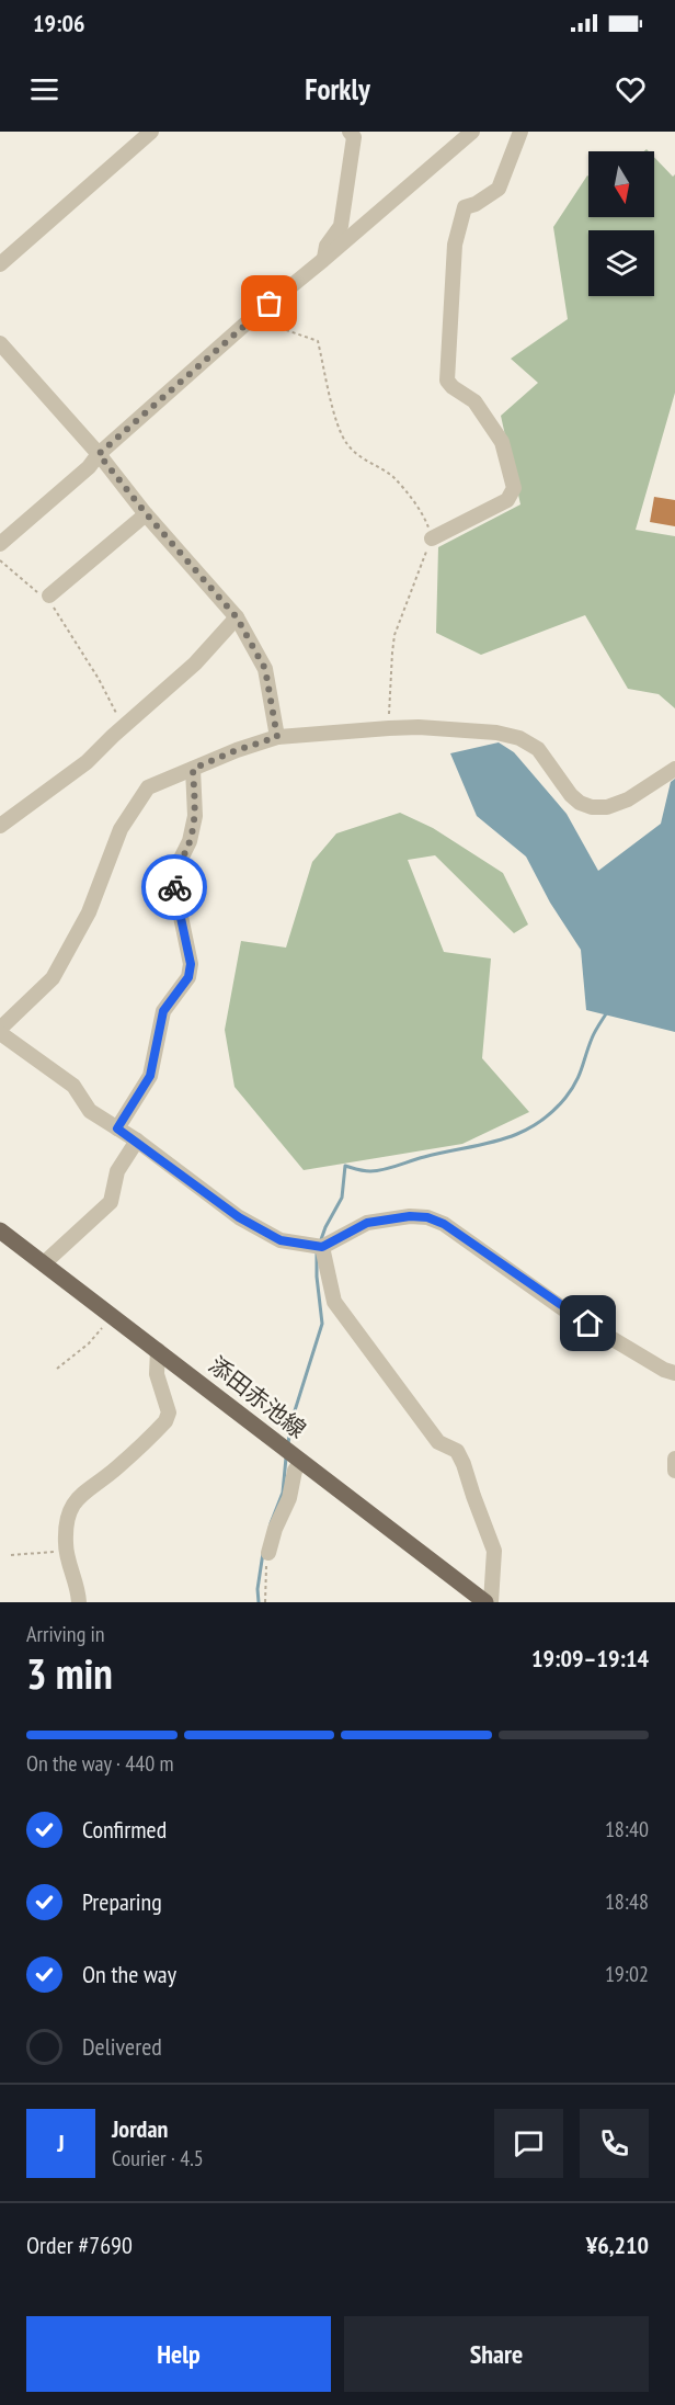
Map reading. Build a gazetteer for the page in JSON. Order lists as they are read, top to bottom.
{
  "streets": {
    "main road": ["添田赤池線"]
  },
  "north": "bottom",
  "page": {
    "status": "19:06",
    "header": "Forkly",
    "heading": ["3 min", "Arriving in", "19:09–19:14"],
    "panel": [
      "Jordan",
      "Courier · 4.5",
      "Order #7690",
      "¥6,210"
    ],
    "bar": "On the way · 440 m",
    "list": [
      ["Confirmed", "18:40"],
      ["Preparing", "18:48"],
      ["On the way", "19:02"],
      "Delivered"
    ],
    "round": "J",
    "buttons": ["Help", "Share"]
  }
}
